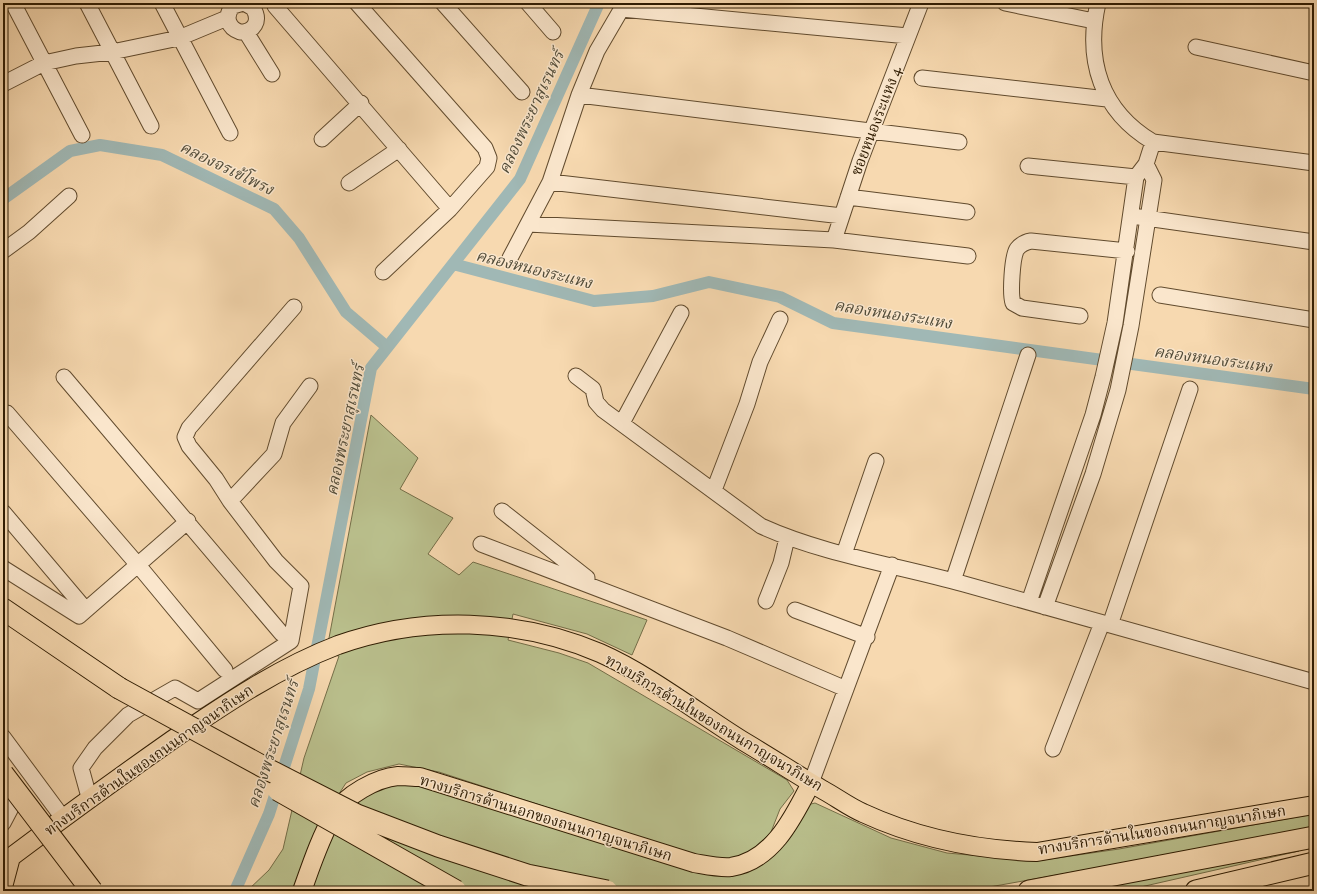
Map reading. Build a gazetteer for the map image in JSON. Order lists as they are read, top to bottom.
{
  "streets": {
    "main road": ["ทางบริการด้านในของถนนกาญจนาภิเษก", "ทางบริการด้านนอกของถนนกาญจนาภิเษก"],
    "street": ["ซอยหนองระแหง 4"]
  },
  "crossings": [
    ["ทางบริการด้านในของถนนกาญจนาภิเษก", "ทางบริการด้านนอกของถนนกาญจนาภิเษก"]
  ],
  "water": ["คลองพระยาสุเรนทร์", "คลองจรเข้โพรง", "คลองหนองระแหง"]
}
